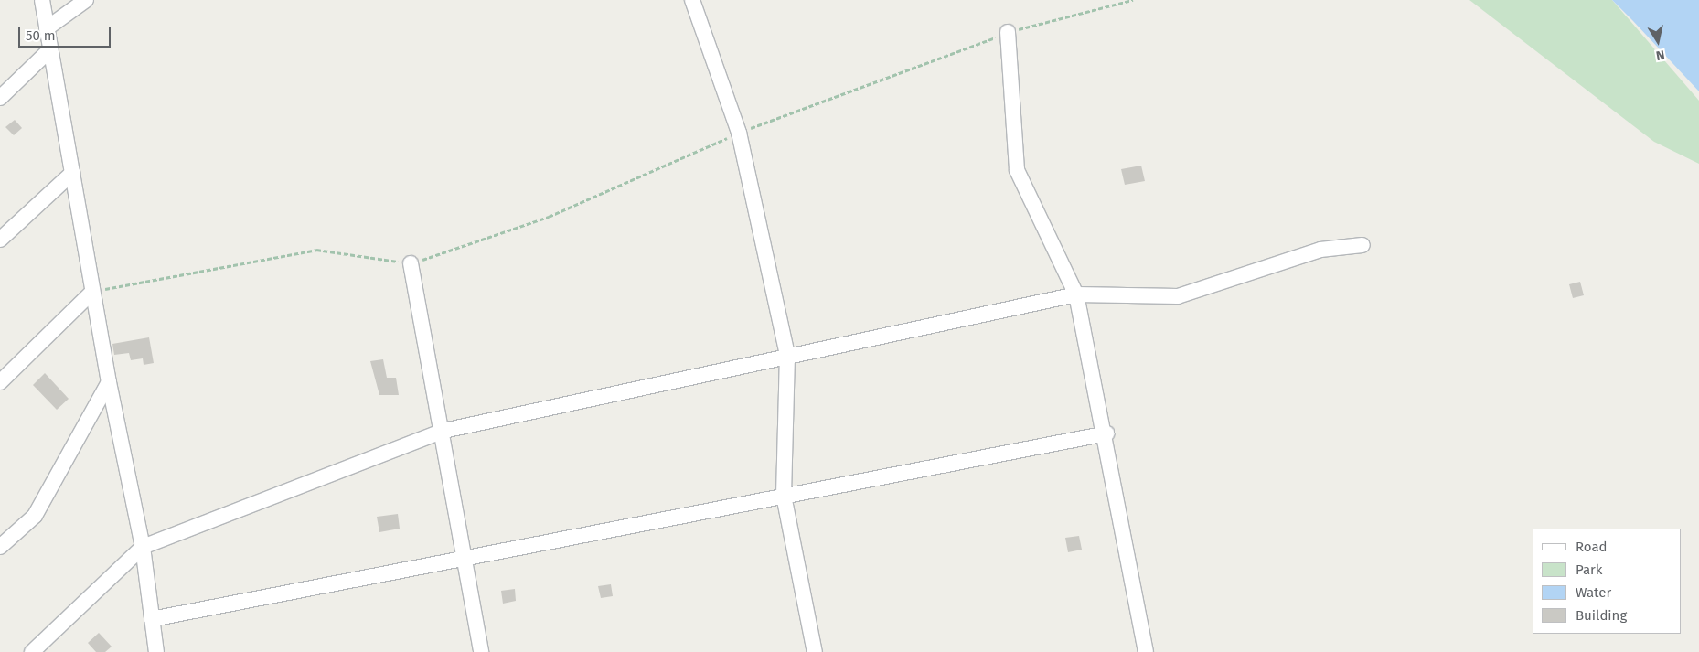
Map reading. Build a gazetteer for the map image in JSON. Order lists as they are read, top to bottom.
{
  "legend": [
    "Road",
    "Park",
    "Water",
    "Building"
  ],
  "scale_bar": "50 m",
  "north": "bottom"
}
